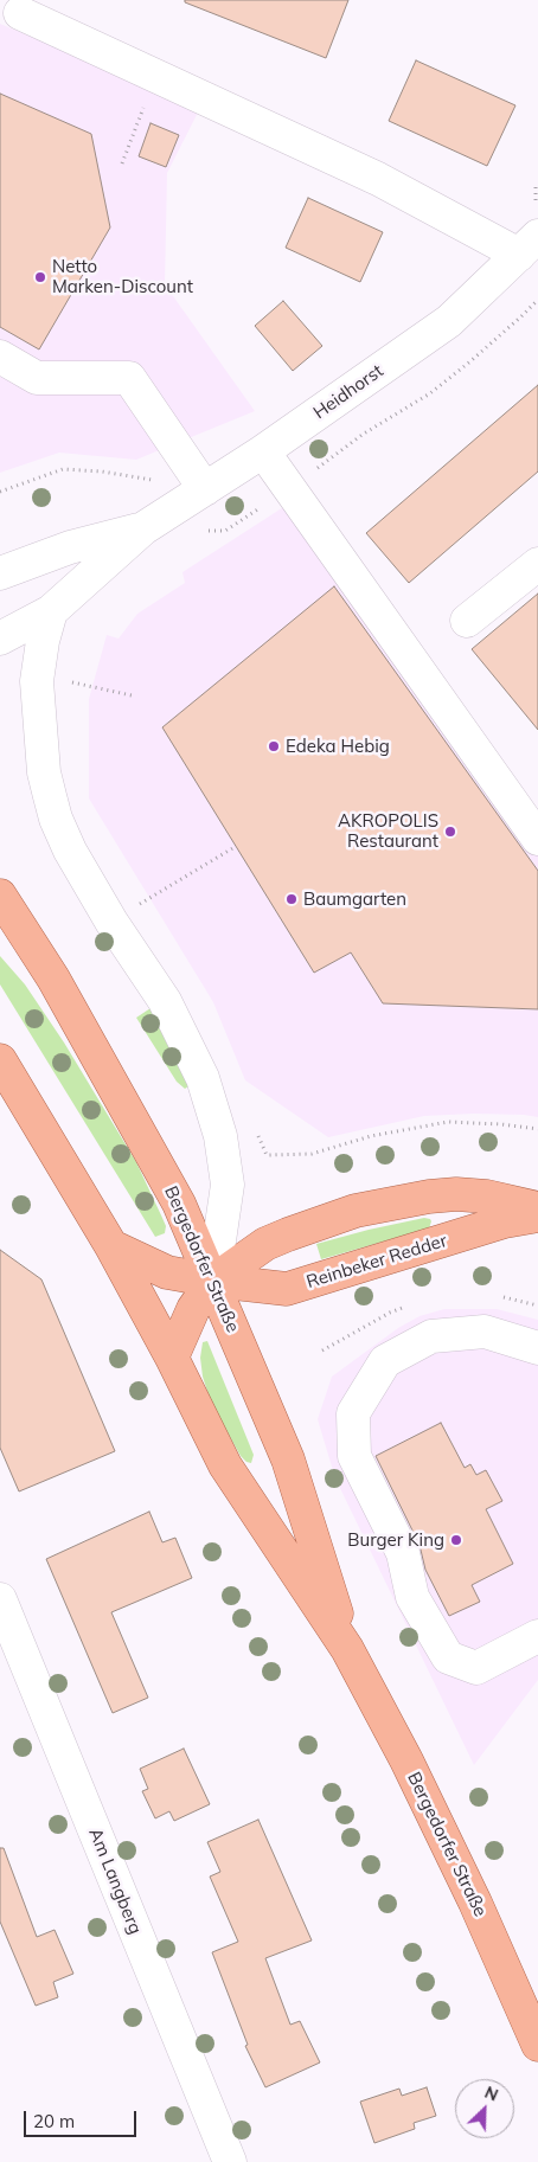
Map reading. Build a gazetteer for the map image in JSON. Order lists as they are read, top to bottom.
{
  "streets": {
    "main road": ["Bergedorfer Straße", "Reinbeker Redder"],
    "street": ["Heidhorst", "Am Langberg"]
  },
  "crossings": [
    ["Bergedorfer Straße", "Reinbeker Redder"]
  ],
  "places": [
    "Netto Marken-Discount",
    "Edeka Hebig",
    "AKROPOLIS Restaurant",
    "Baumgarten",
    "Burger King"
  ],
  "scale_bar": "20 m",
  "north": "top right"
}
